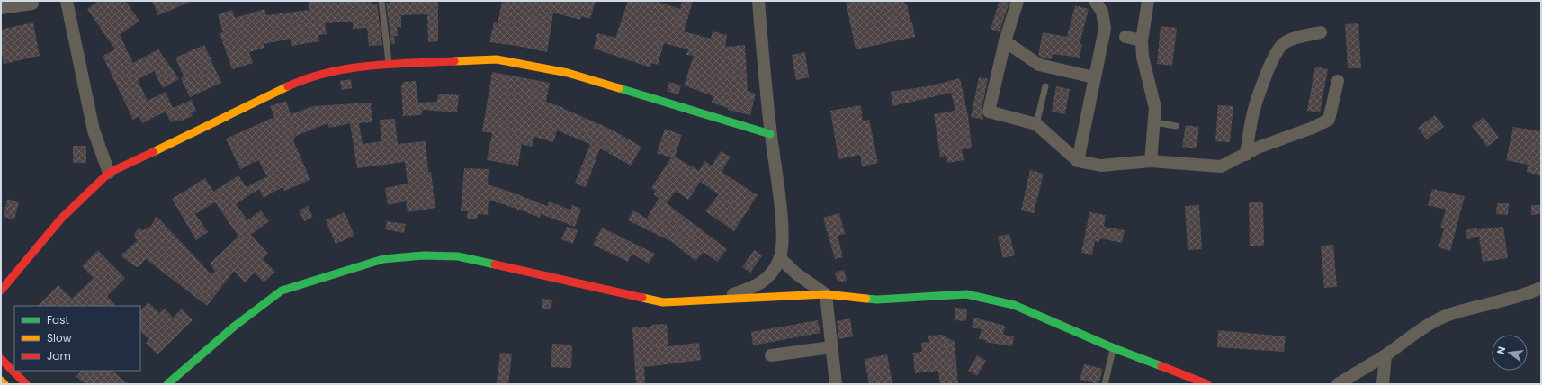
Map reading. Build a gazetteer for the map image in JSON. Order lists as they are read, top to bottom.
{
  "legend": ["Fast", "Slow", "Jam"],
  "north": "left"
}
